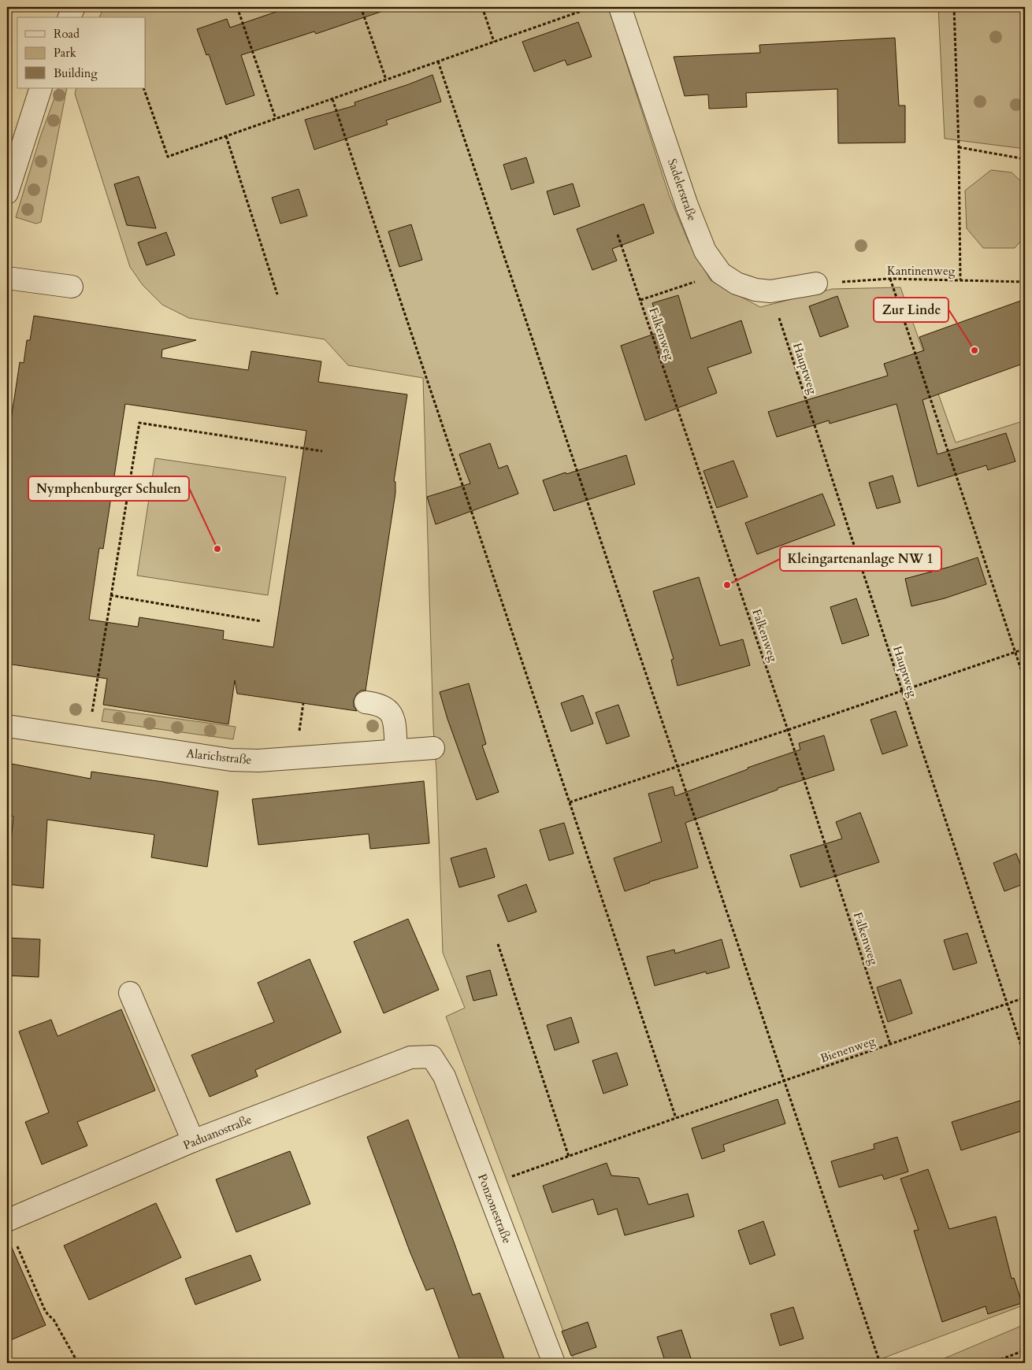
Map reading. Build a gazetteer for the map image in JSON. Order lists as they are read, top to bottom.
{
  "streets": {
    "street": [
      "Sadelerstraße",
      "Alarichstraße",
      "Paduanostraße",
      "Ponzonestraße"
    ],
    "path": [
      "Kantinenweg",
      "Falkenweg",
      "Hauptweg",
      "Bienenweg"
    ]
  },
  "crossings": [
    ["Sadelerstraße", "Kantinenweg"],
    ["Sadelerstraße", "Hauptweg"],
    ["Falkenweg", "Bienenweg"],
    ["Hauptweg", "Bienenweg"],
    ["Bienenweg", "Ponzonestraße"],
    ["Paduanostraße", "Ponzonestraße"]
  ],
  "places": ["Zur Linde", "Nymphenburger Schulen", "Kleingartenanlage NW 1"],
  "legend": ["Road", "Park", "Building"]
}
